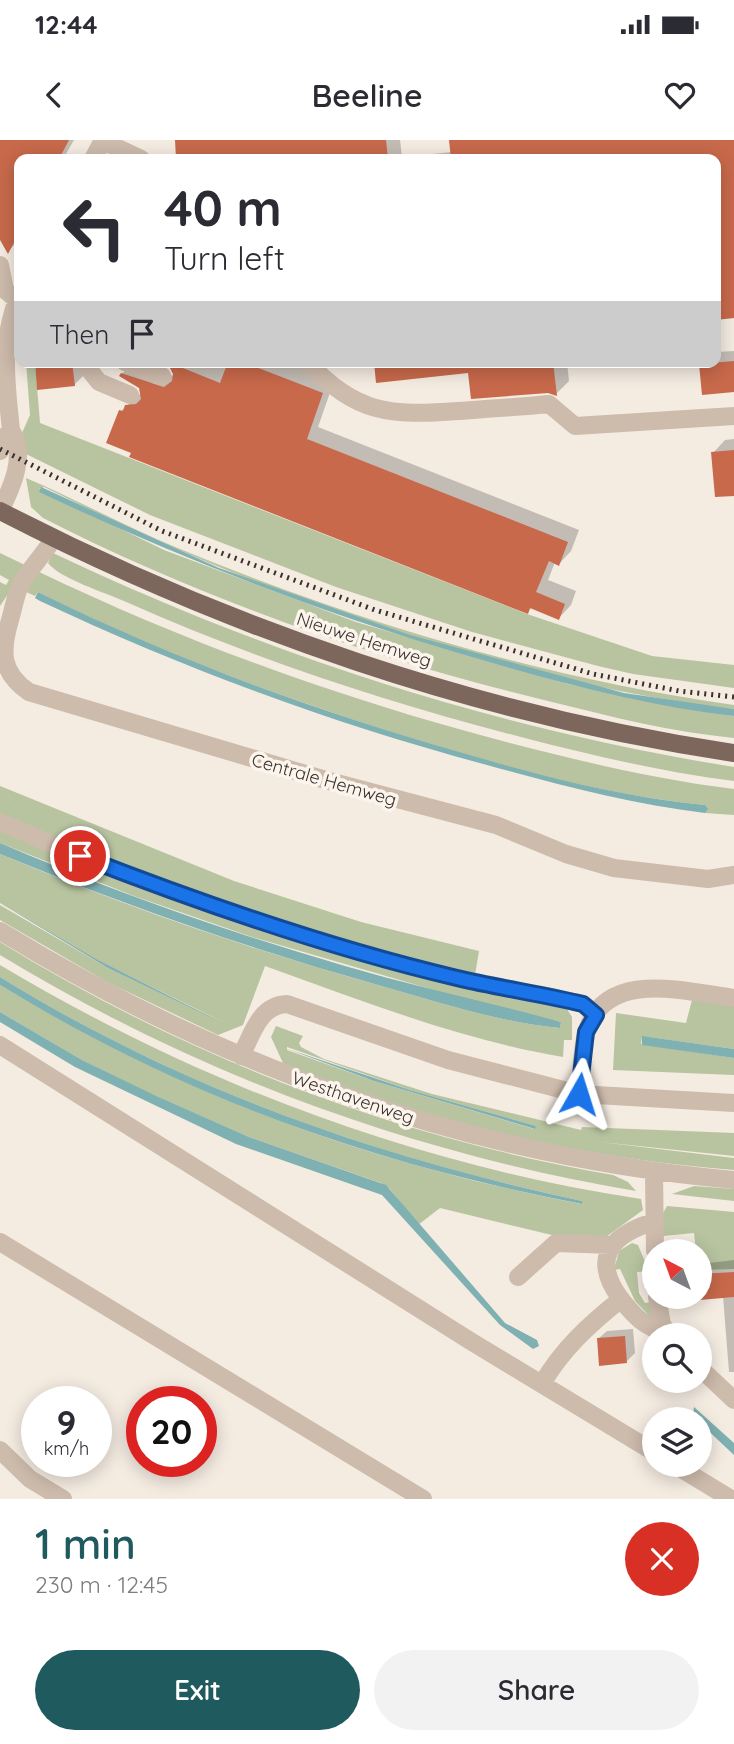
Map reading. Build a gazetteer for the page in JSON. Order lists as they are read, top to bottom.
{
  "streets": {
    "main road": ["Nieuwe Hemweg"],
    "street": ["Centrale Hemweg", "Westhavenweg"]
  },
  "crossings": [
    ["Nieuwe Hemweg", "Centrale Hemweg"]
  ],
  "north": "top left",
  "page": {
    "status": "12:44",
    "header": "Beeline",
    "turn": ["40 m", "Turn left"],
    "then": "Then",
    "speed": "9 km/h",
    "limit": "20",
    "heading": ["1 min", "230 m · 12:45"],
    "buttons": ["Exit", "Share"]
  }
}
